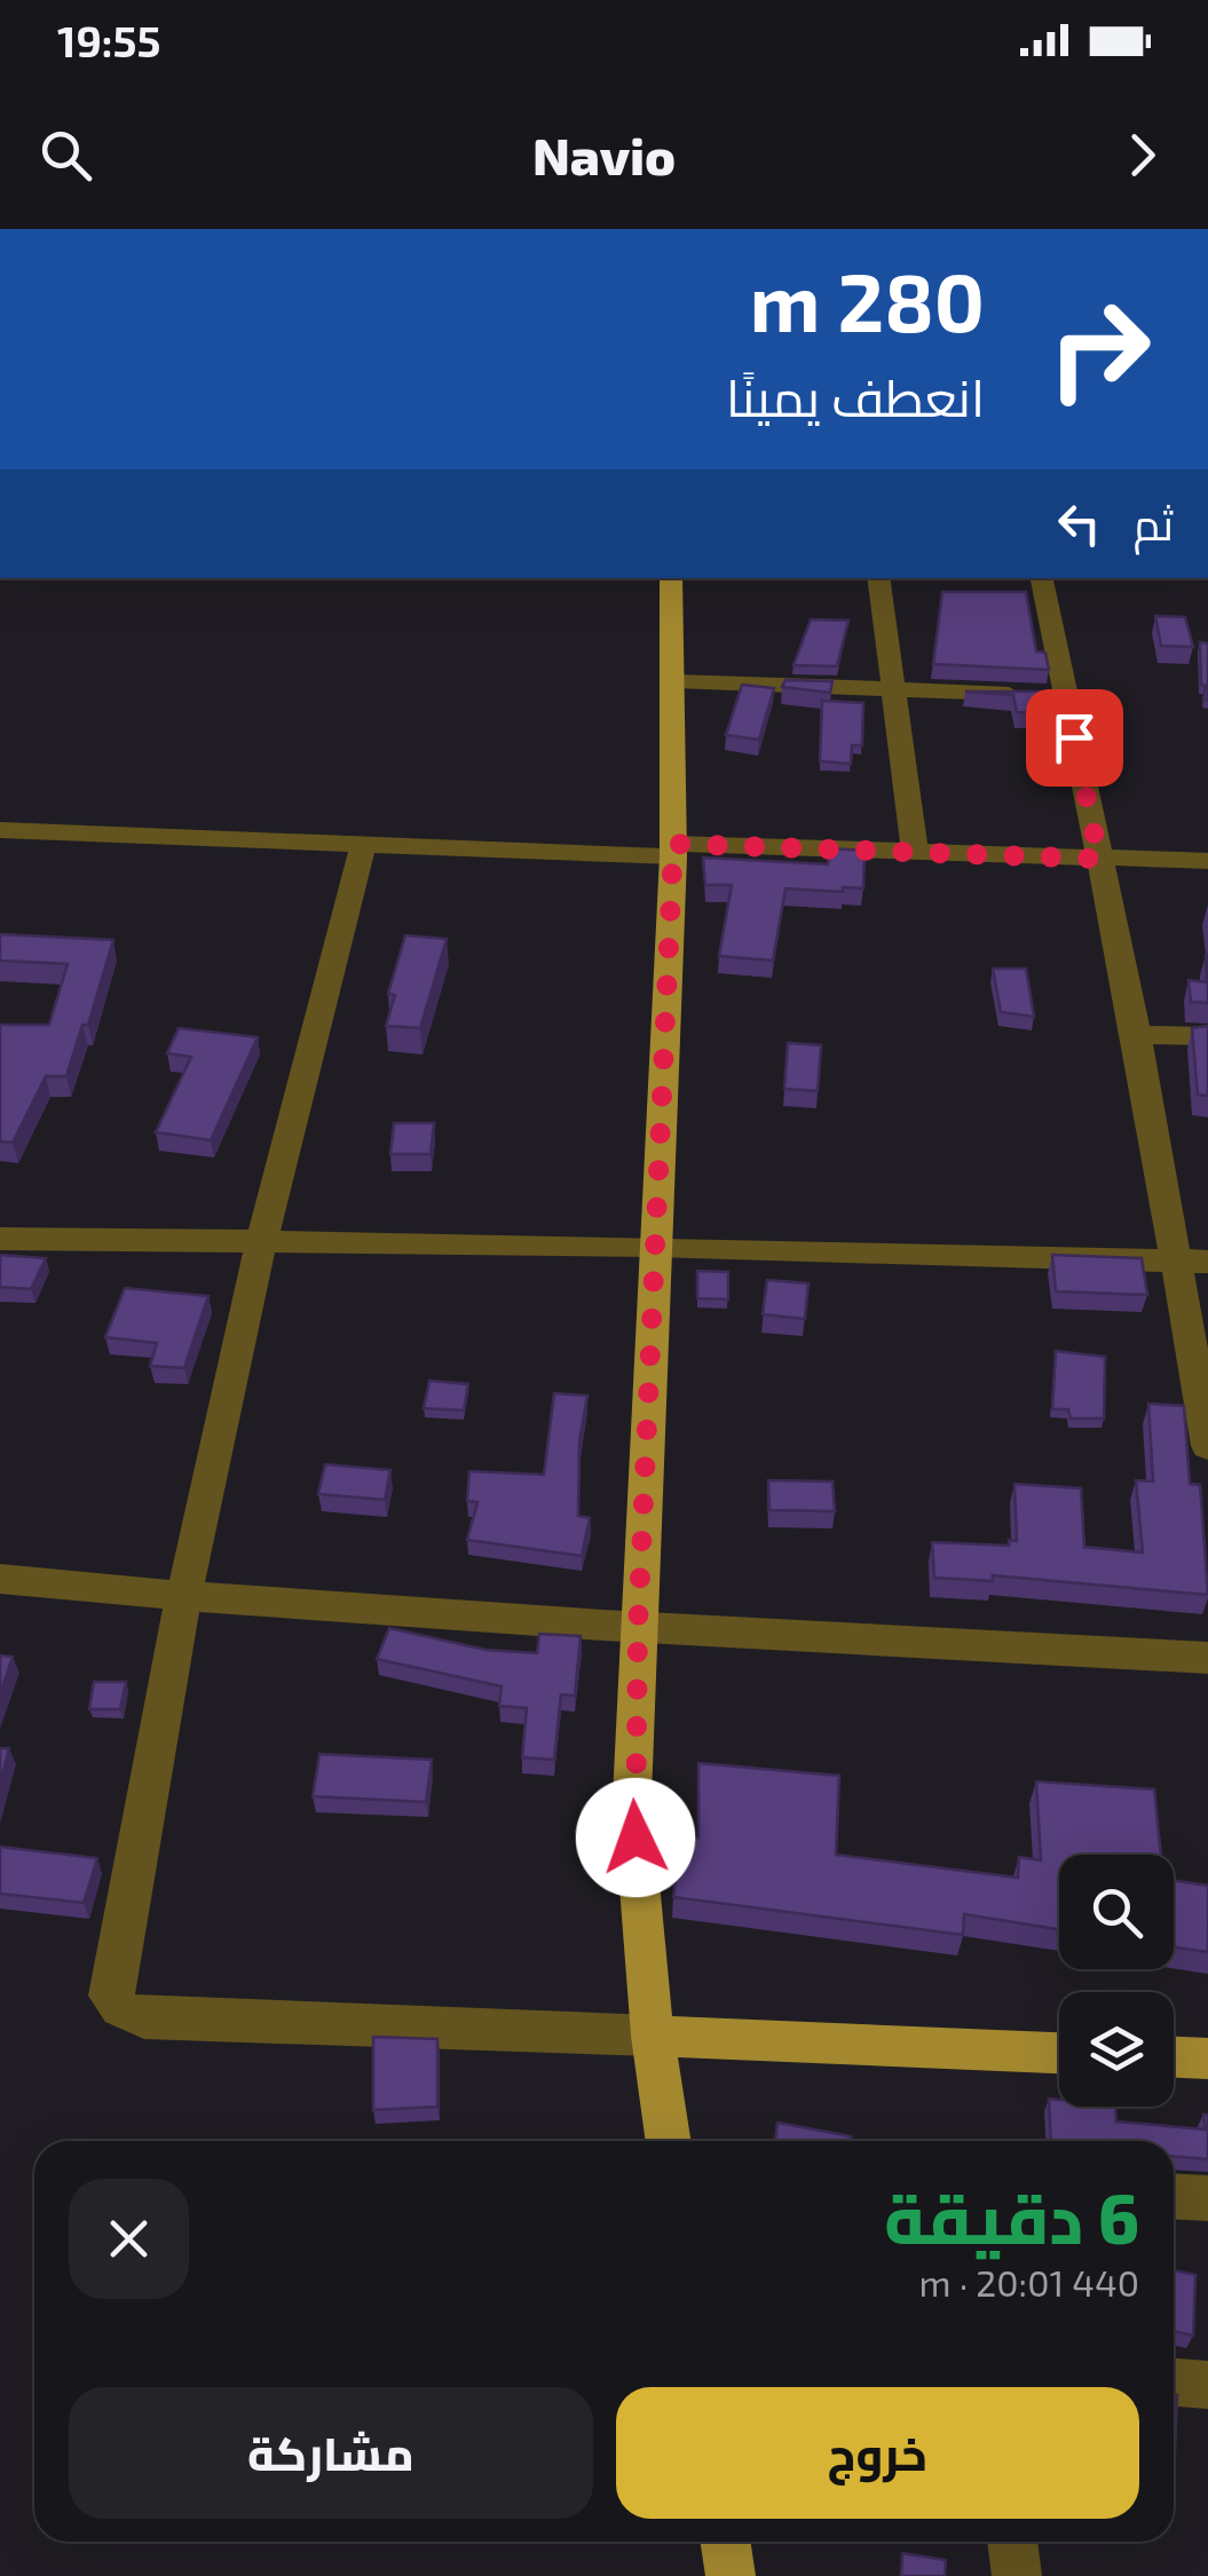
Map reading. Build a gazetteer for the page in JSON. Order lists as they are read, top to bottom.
{
  "page": {
    "status": "19:55",
    "header": "Navio",
    "turn": ["280 m", "انعطف يمينًا"],
    "then": "ثم",
    "heading": ["6 دقيقة", "440 m · 20:01"],
    "buttons": ["خروج", "مشاركة"]
  }
}
